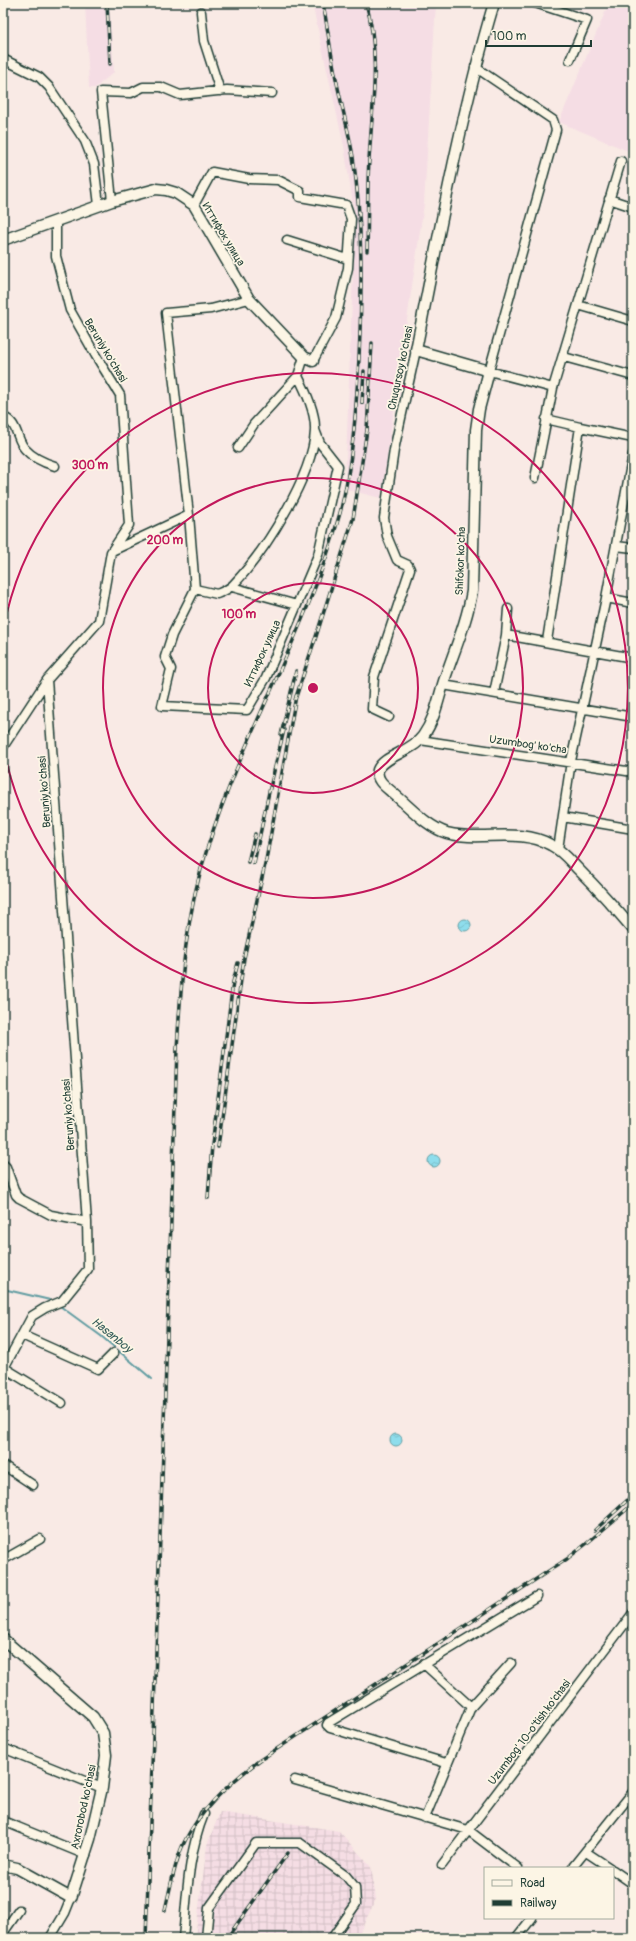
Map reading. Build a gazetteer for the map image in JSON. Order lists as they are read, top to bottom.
{
  "streets": {
    "street": [
      "Иттифок улица",
      "Beruniy ko'chasi",
      "Chuqursoy ko'chasi",
      "Shifokor ko'cha",
      "Uzumbog' ko'cha",
      "Uzumbog' 10-o'tish ko'chasi",
      "Axrorobod ko'chasi"
    ]
  },
  "crossings": [
    ["Иттифок улица", "Beruniy ko'chasi"],
    ["Shifokor ko'cha", "Uzumbog' ko'cha"]
  ],
  "water": ["Hasanboy"],
  "legend": ["Road", "Railway"],
  "scale_bar": "100 m",
  "rings": ["300 m", "200 m", "100 m"]
}
